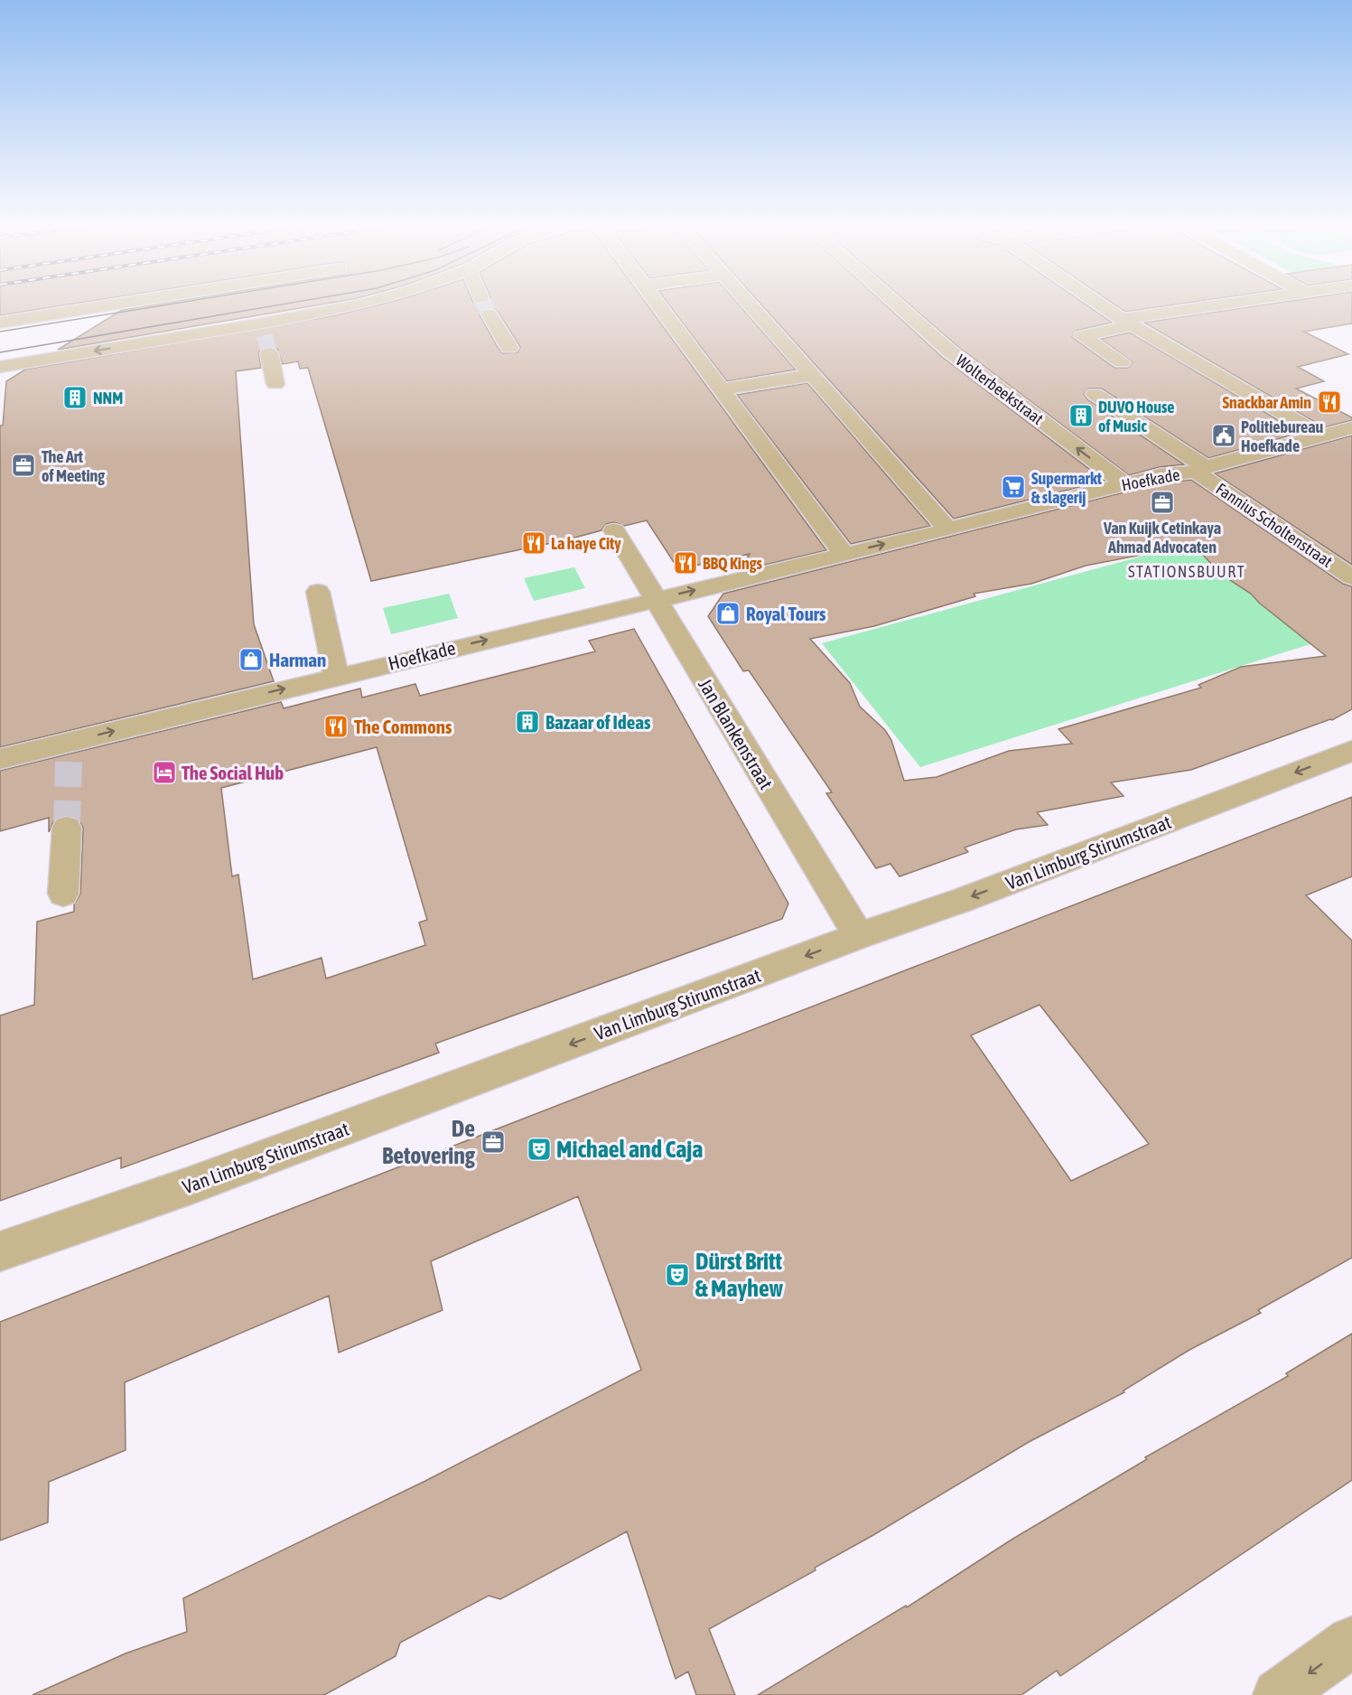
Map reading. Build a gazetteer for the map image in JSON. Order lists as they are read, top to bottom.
{
  "streets": {
    "street": [
      "Wolterbeekstraat",
      "Hoefkade",
      "Fannius Scholtenstraat",
      "Jan Blankenstraat",
      "Van Limburg Stirumstraat"
    ]
  },
  "crossings": [
    ["Wolterbeekstraat", "Hoefkade"],
    ["Hoefkade", "Fannius Scholtenstraat"],
    ["Hoefkade", "Jan Blankenstraat"],
    ["Jan Blankenstraat", "Van Limburg Stirumstraat"]
  ],
  "one_way": ["Hoefkade", "Van Limburg Stirumstraat"],
  "districts": ["STATIONSBUURT"],
  "places": {
    "building": ["NNM", "DUVO House of Music", "Bazaar of Ideas"],
    "restaurant": [
      "Snackbar Amin",
      "La haye City",
      "BBQ Kings",
      "The Commons"
    ],
    "public building": ["Politiebureau Hoefkade"],
    "office": ["The Art of Meeting", "Van Kuijk Cetinkaya Ahmad Advocaten", "De Betovering"],
    "supermarket": ["Supermarkt & slagerij"],
    "shop": ["Royal Tours", "Harman"],
    "hotel": ["The Social Hub"],
    "theatre": ["Michael and Caja", "Dürst Britt & Mayhew"]
  }
}
